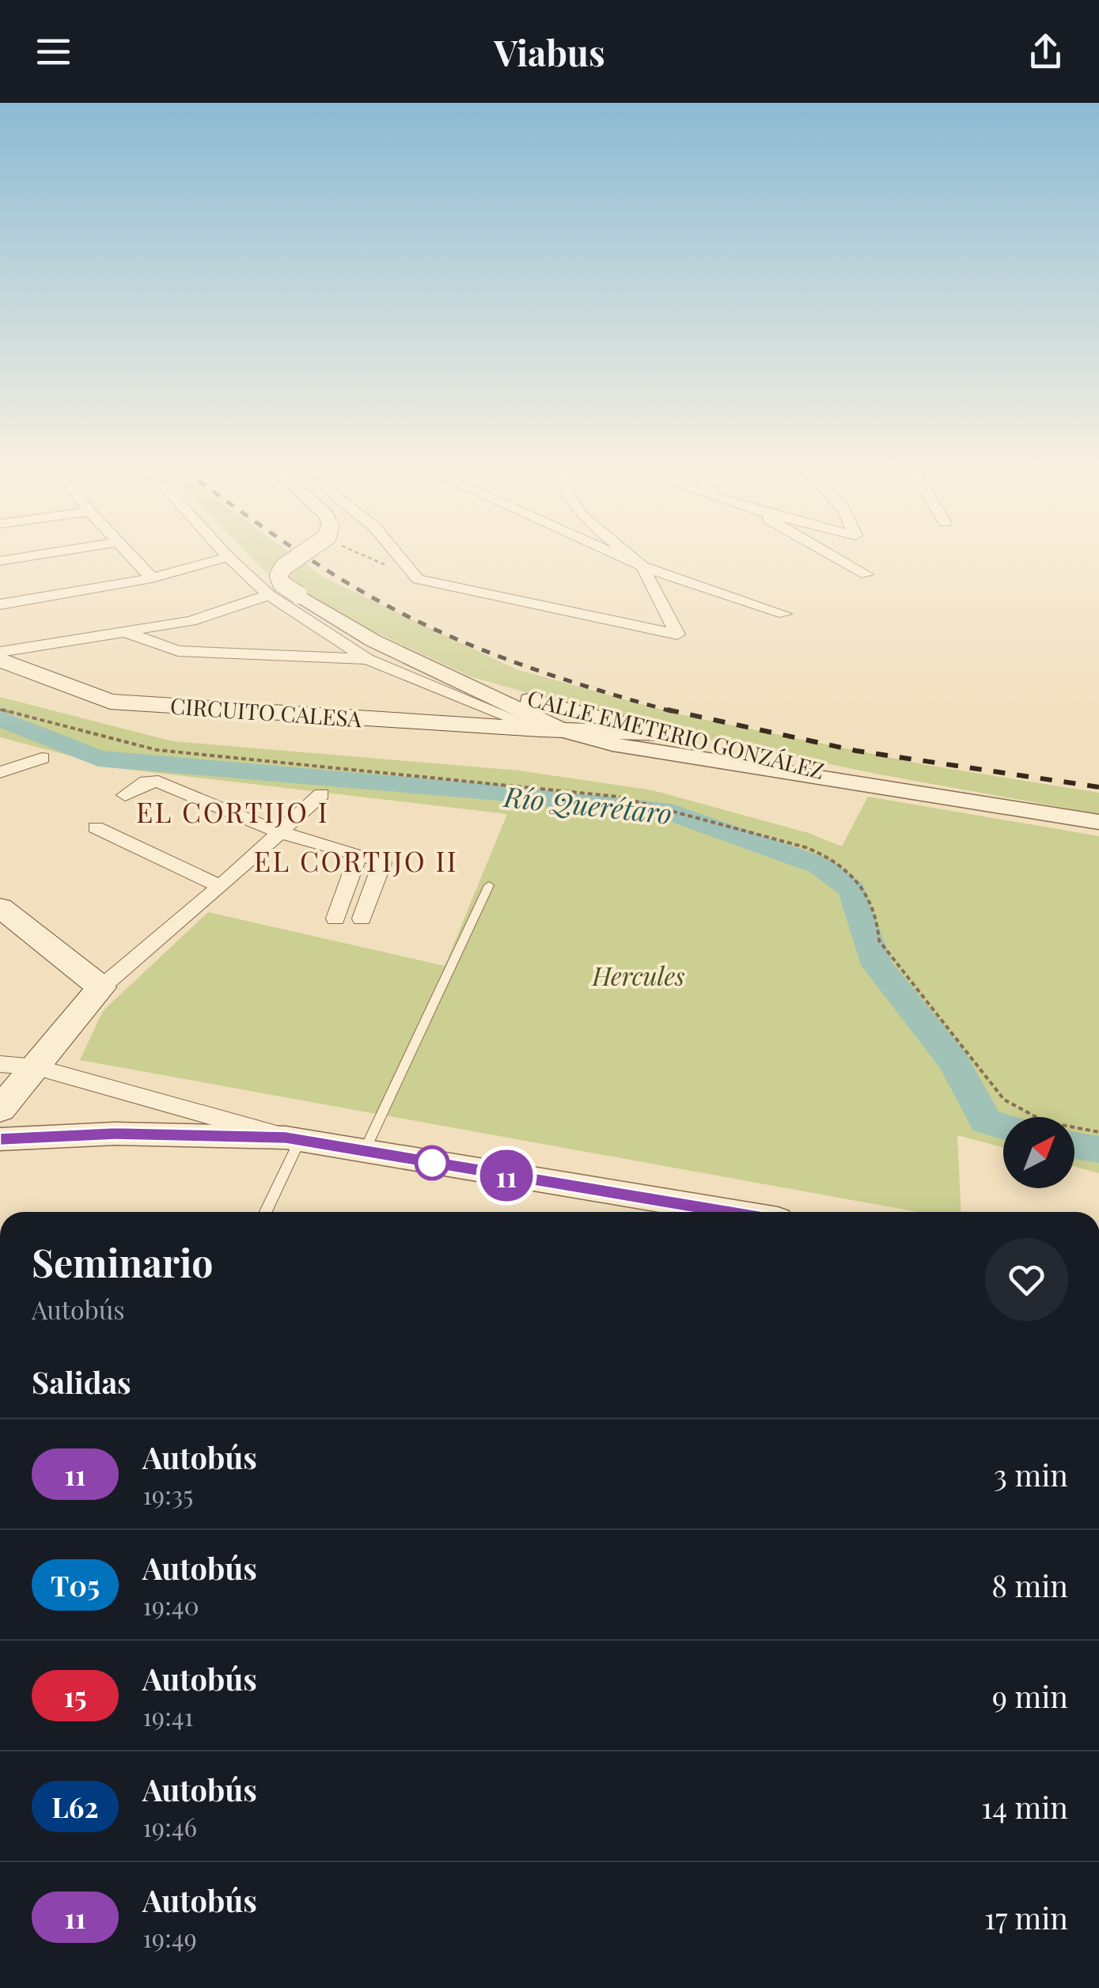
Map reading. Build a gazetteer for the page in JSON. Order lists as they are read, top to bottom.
{
  "streets": {
    "main road": ["CIRCUITO CALESA"],
    "street": ["CALLE EMETERIO GONZÁLEZ"]
  },
  "crossings": [
    ["CIRCUITO CALESA", "CALLE EMETERIO GONZÁLEZ"]
  ],
  "districts": ["EL CORTIJO I", "EL CORTIJO II"],
  "water": ["Río Querétaro"],
  "parks": ["Hercules"],
  "lines": ["bus line 11"],
  "north": "top right",
  "page": {
    "header": "Viabus",
    "on_map": "11",
    "heading": [
      ["Seminario", "Autobús"],
      "Salidas"
    ],
    "list": [
      {
        "mark": "11",
        "name": "Autobús",
        "note": "19:35",
        "value": "3 min"
      },
      {
        "mark": "T05",
        "name": "Autobús",
        "note": "19:40",
        "value": "8 min"
      },
      {
        "mark": "15",
        "name": "Autobús",
        "note": "19:41",
        "value": "9 min"
      },
      {
        "mark": "L62",
        "name": "Autobús",
        "note": "19:46",
        "value": "14 min"
      },
      {
        "mark": "11",
        "name": "Autobús",
        "note": "19:49",
        "value": "17 min"
      }
    ]
  }
}
